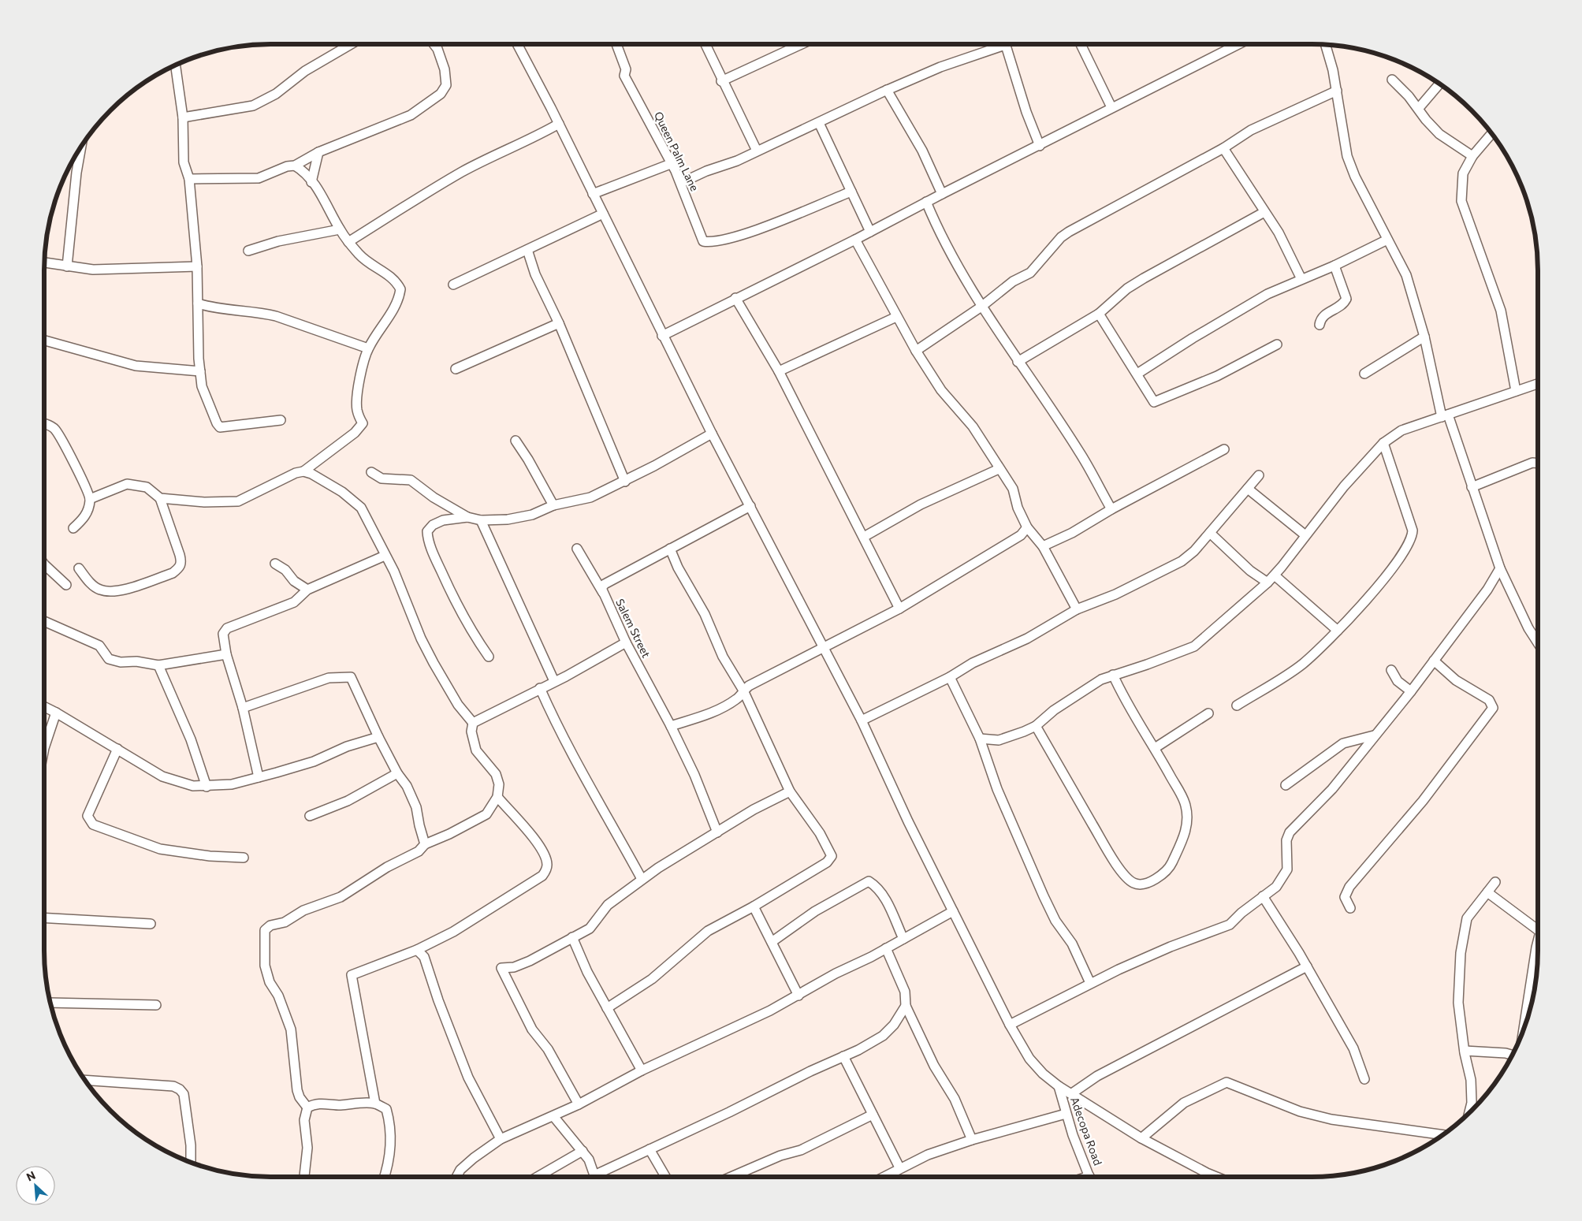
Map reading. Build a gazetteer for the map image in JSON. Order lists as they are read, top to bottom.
{
  "streets": {
    "street": ["Queen Palm Lane", "Salem Street", "Adecopa Road"]
  },
  "north": "top left"
}
